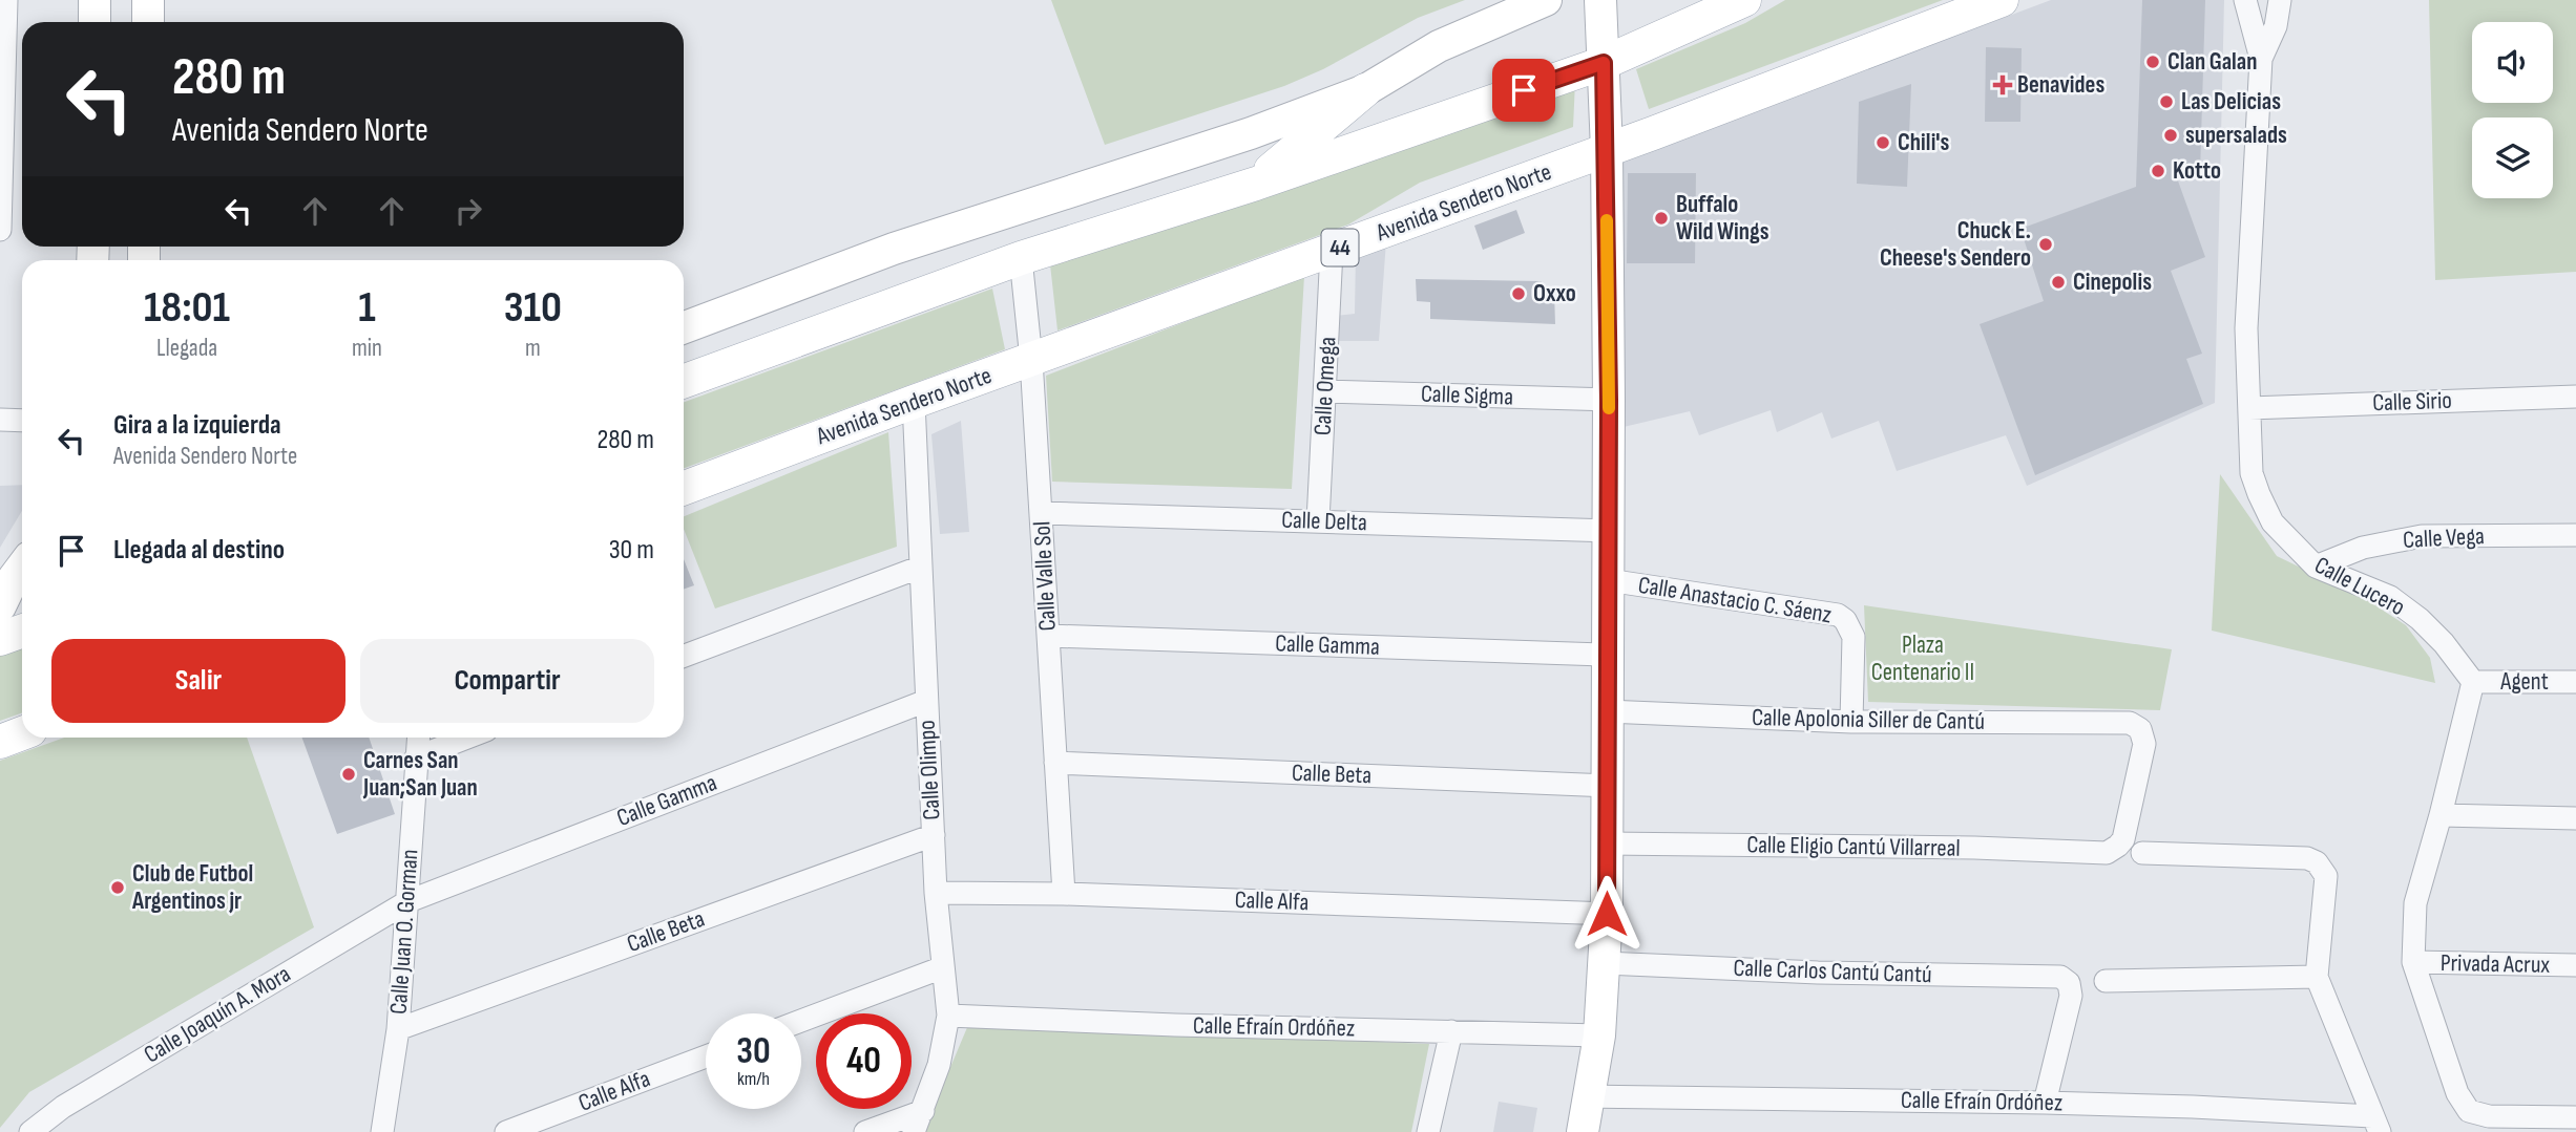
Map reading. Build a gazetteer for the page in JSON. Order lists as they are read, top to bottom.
{
  "streets": {
    "main road": ["Avenida Sendero Norte", "44"],
    "street": [
      "Calle Omega",
      "Calle Sigma",
      "Calle Sirio",
      "Calle Delta",
      "Calle Vega",
      "Calle Valle Sol",
      "Calle Lucero",
      "Calle Anastacio C. Sáenz",
      "Calle Gamma",
      "Agent",
      "Calle Apolonia Siller de Cantú",
      "Calle Olimpo",
      "Calle Beta",
      "Calle Eligio Cantú Villarreal",
      "Calle Alfa",
      "Calle Juan O. Gorman",
      "Privada Acrux",
      "Calle Carlos Cantú Cantú",
      "Calle Joaquín A. Mora",
      "Calle Efraín Ordóñez"
    ]
  },
  "crossings": [
    ["Avenida Sendero Norte", "Calle Omega"],
    ["Avenida Sendero Norte", "Calle Valle Sol"],
    ["Avenida Sendero Norte", "Calle Olimpo"],
    ["Calle Omega", "Calle Sigma"],
    ["Calle Omega", "Calle Delta"],
    ["Calle Sirio", "Calle Lucero"],
    ["Calle Delta", "Calle Valle Sol"],
    ["Calle Vega", "Calle Lucero"],
    ["Calle Valle Sol", "Calle Gamma"],
    ["Calle Valle Sol", "Calle Beta"],
    ["Calle Valle Sol", "Calle Alfa"],
    ["Calle Lucero", "Agent"],
    ["Calle Anastacio C. Sáenz", "Calle Apolonia Siller de Cantú"],
    ["Calle Gamma", "Calle Olimpo"],
    ["Calle Gamma", "Calle Juan O. Gorman"],
    ["Calle Gamma", "Calle Joaquín A. Mora"],
    ["Calle Apolonia Siller de Cantú", "Calle Eligio Cantú Villarreal"],
    ["Calle Olimpo", "Calle Beta"],
    ["Calle Olimpo", "Calle Alfa"],
    ["Calle Olimpo", "Calle Efraín Ordóñez"],
    ["Calle Beta", "Calle Juan O. Gorman"],
    ["Calle Juan O. Gorman", "Calle Joaquín A. Mora"],
    ["Calle Carlos Cantú Cantú", "Calle Efraín Ordóñez"]
  ],
  "parks": ["Plaza Centenario II"],
  "places": {
    "other": [
      "Clan Galan",
      "Las Delicias",
      "supersalads",
      "Chili's",
      "Kotto",
      "Buffalo Wild Wings",
      "Chuck E. Cheese's Sendero",
      "Cinepolis",
      "Oxxo",
      "Carnes San Juan;San Juan",
      "Club de Futbol Argentinos jr"
    ],
    "health": ["Benavides"]
  },
  "page": {
    "turn": ["280 m", "Avenida Sendero Norte"],
    "eta": [
      "18:01",
      "Llegada",
      "1",
      "min",
      "310",
      "m"
    ],
    "list": [
      {
        "name": "Gira a la izquierda",
        "note": "Avenida Sendero Norte",
        "value": "280 m"
      },
      {
        "name": "Llegada al destino",
        "value": "30 m"
      }
    ],
    "buttons": ["Salir", "Compartir"],
    "speed": "30 km/h",
    "limit": "40"
  }
}
